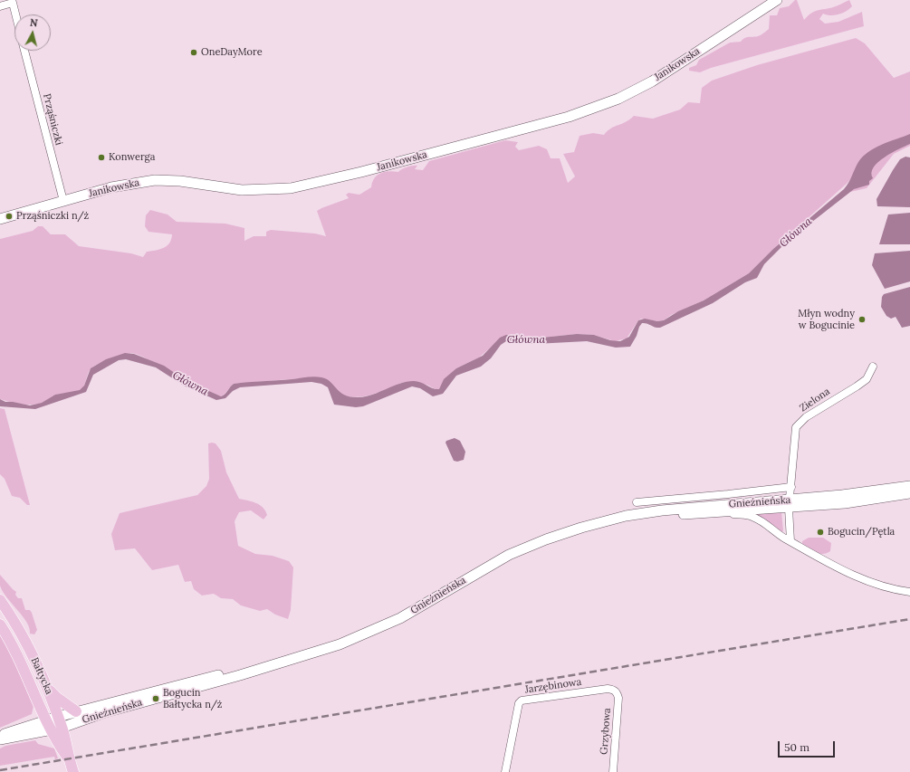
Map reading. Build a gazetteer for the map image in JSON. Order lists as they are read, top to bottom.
{
  "streets": {
    "main road": ["Janikowska", "Gnieźnieńska", "Bałtycka"],
    "street": [
      "Prząśniczki",
      "Zielona",
      "Jarzębinowa",
      "Grzybowa"
    ]
  },
  "crossings": [
    ["Janikowska", "Prząśniczki"],
    ["Zielona", "Gnieźnieńska"],
    ["Gnieźnieńska", "Bałtycka"],
    ["Jarzębinowa", "Grzybowa"]
  ],
  "water": ["Główna"],
  "places": [
    "OneDayMore",
    "Konwerga",
    "Prząśniczki n/ż",
    "Młyn wodny w Bogucinie",
    "Bogucin/Pętla",
    "Bogucin Bałtycka n/ż"
  ],
  "scale_bar": "50 m",
  "north": "top"
}
